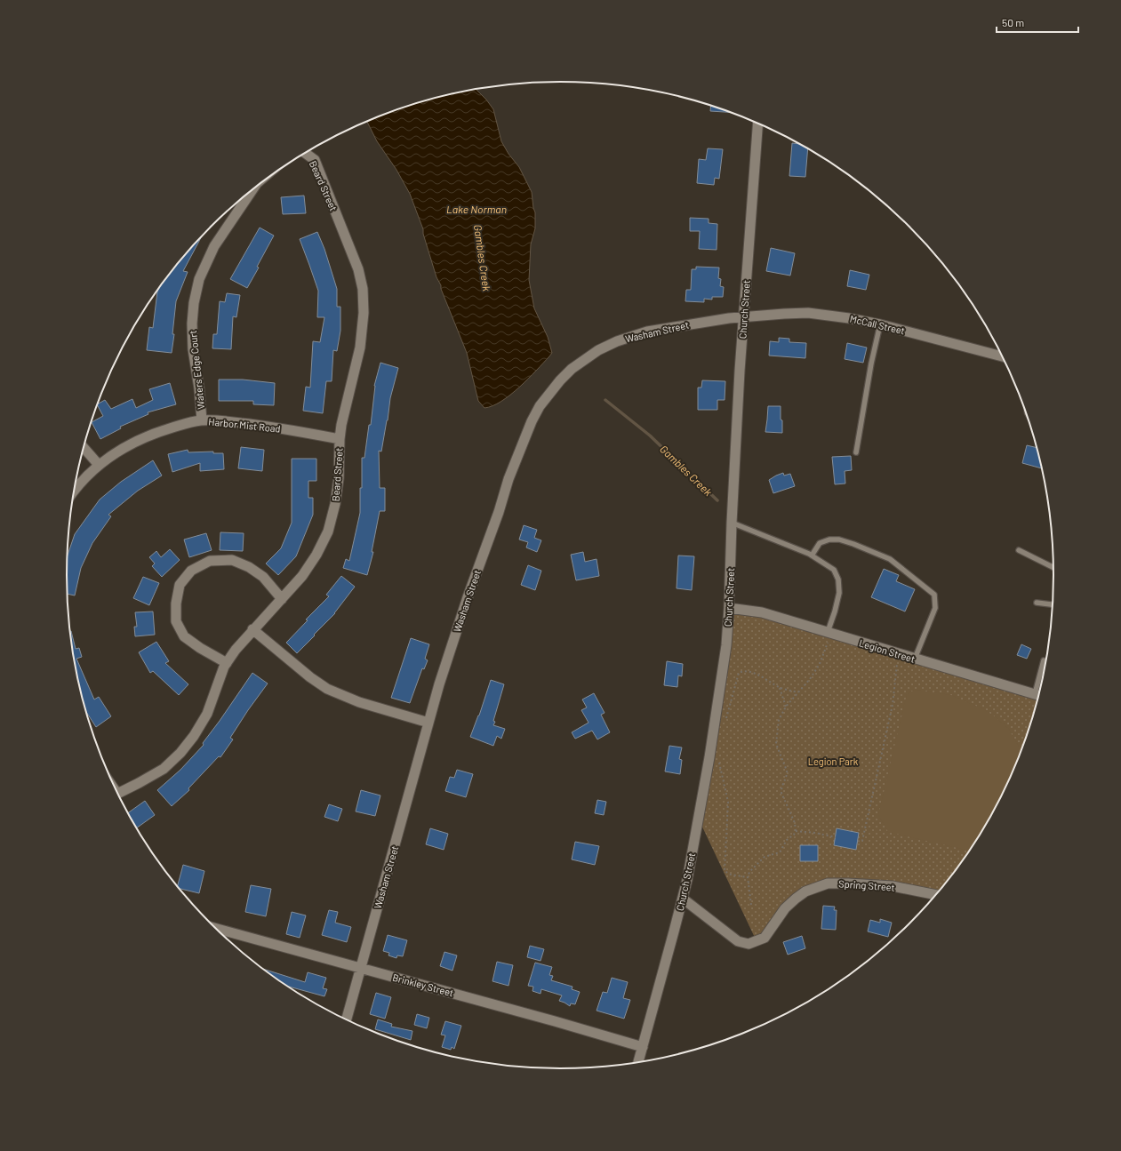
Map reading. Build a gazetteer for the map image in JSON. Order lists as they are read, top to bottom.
{
  "streets": {
    "street": [
      "Beard Street",
      "Church Street",
      "McCall Street",
      "Washam Street",
      "Waters Edge Court",
      "Harbor Mist Road",
      "Legion Street",
      "Spring Street",
      "Brinkley Street"
    ]
  },
  "crossings": [
    ["Beard Street", "Harbor Mist Road"],
    ["Church Street", "McCall Street"],
    ["Church Street", "Washam Street"],
    ["Church Street", "Legion Street"],
    ["Church Street", "Spring Street"],
    ["Church Street", "Brinkley Street"],
    ["McCall Street", "Washam Street"],
    ["Washam Street", "Brinkley Street"],
    ["Waters Edge Court", "Harbor Mist Road"]
  ],
  "water": ["Lake Norman", "Gambles Creek"],
  "parks": ["Legion Park"],
  "scale_bar": "50 m"
}
